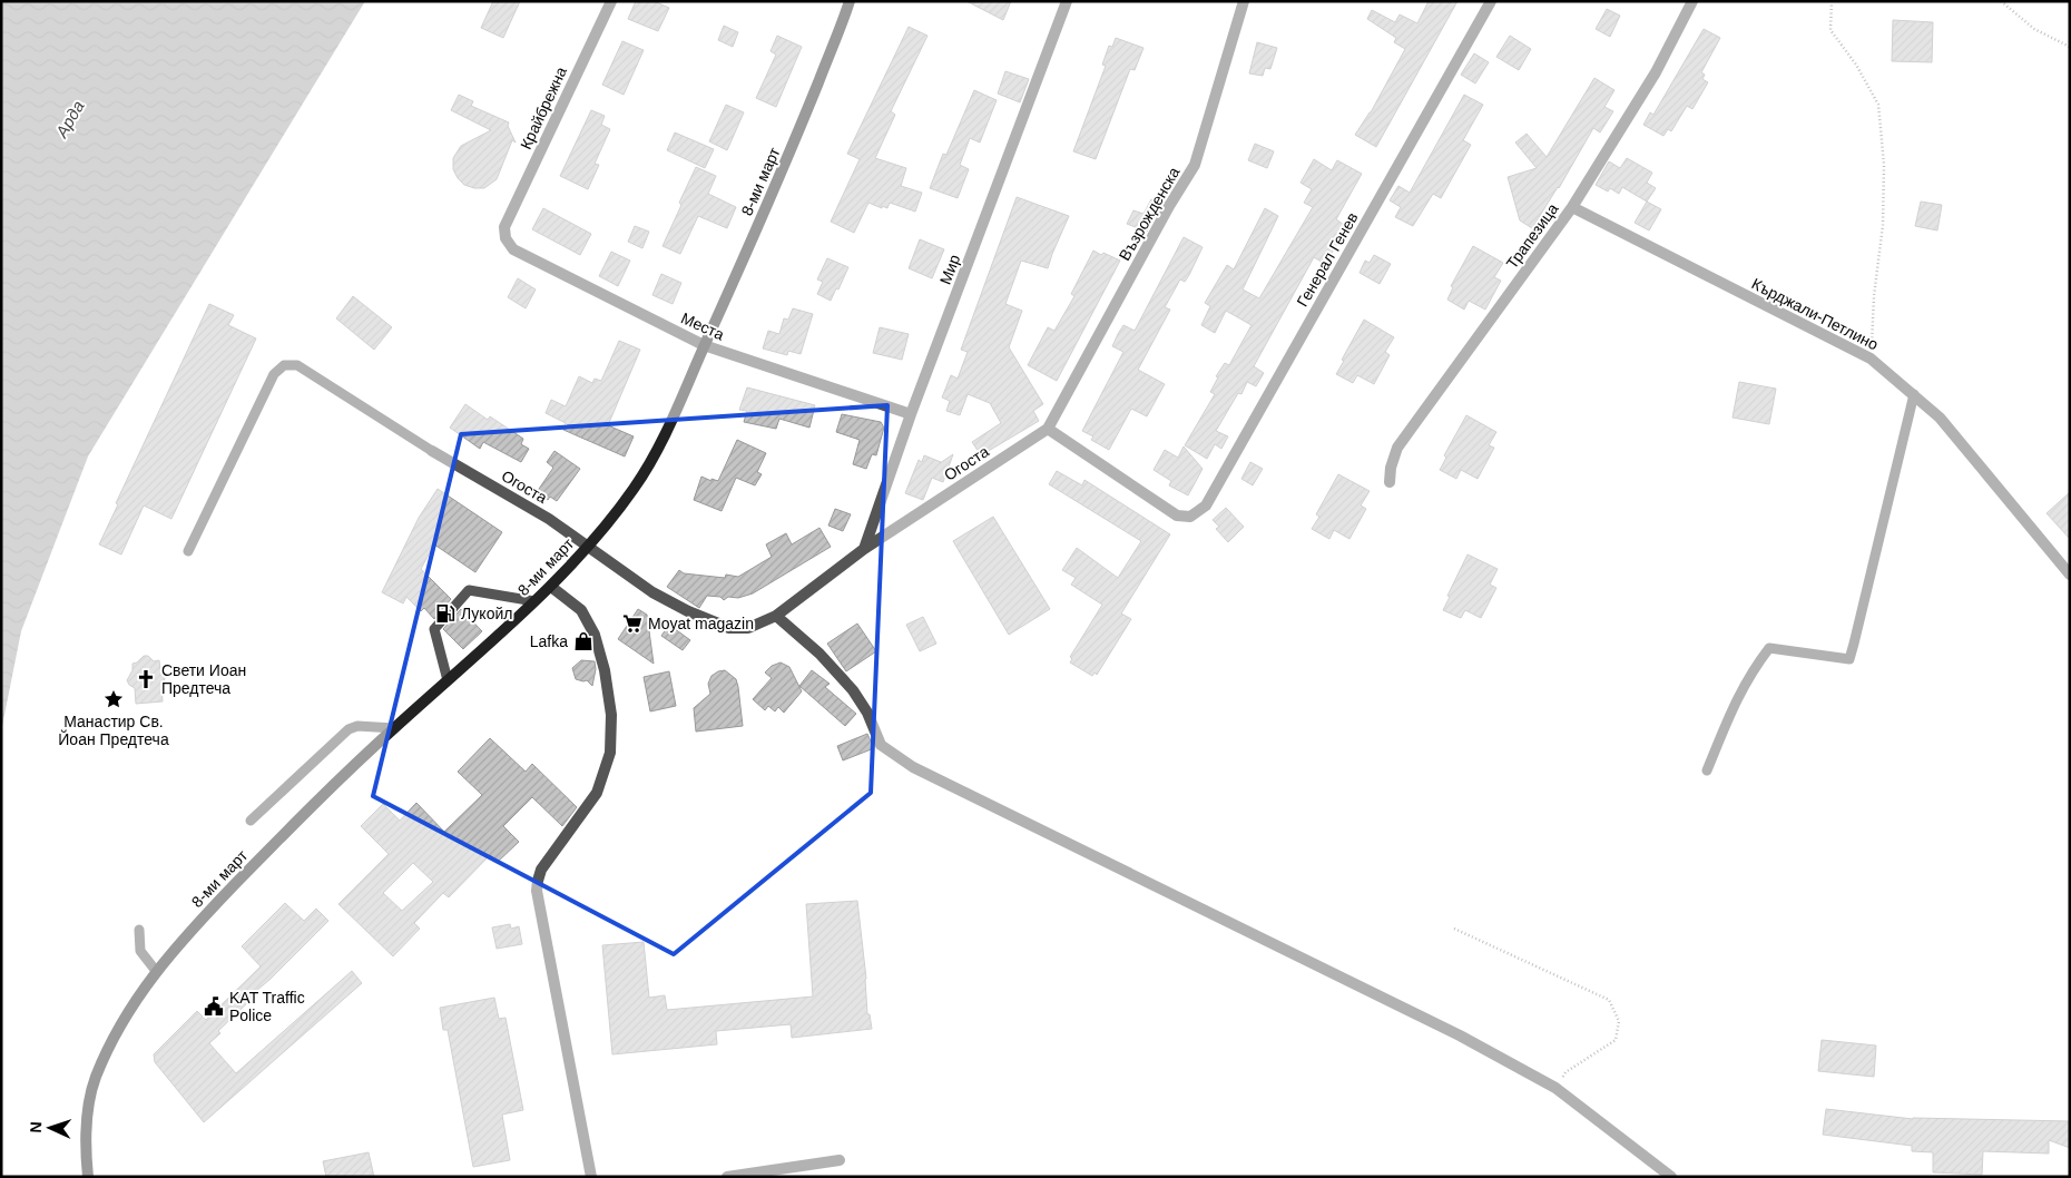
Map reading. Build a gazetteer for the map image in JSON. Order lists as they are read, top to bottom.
{
  "streets": {
    "main road": ["8-ми март"],
    "street": [
      "Крайбрежна",
      "Възрожденска",
      "Трапезица",
      "Генерал Генев",
      "Мир",
      "Кърджали-Петлино",
      "Места",
      "Огоста"
    ]
  },
  "crossings": [
    ["Крайбрежна", "Места"],
    ["8-ми март", "Места"],
    ["8-ми март", "Огоста"],
    ["Възрожденска", "Генерал Генев"],
    ["Възрожденска", "Огоста"],
    ["Трапезица", "Кърджали-Петлино"],
    ["Генерал Генев", "Огоста"],
    ["Мир", "Места"],
    ["Мир", "Огоста"]
  ],
  "water": ["Арда"],
  "places": {
    "fuel station": ["Лукойл"],
    "supermarket": ["Moyat magazin"],
    "shop": ["Lafka"],
    "church": ["Свети Иоан Предтеча"],
    "place": ["Манастир Св. Йоан Предтеча"],
    "public building": ["KAT Traffic Police"]
  },
  "north": "left"
}
